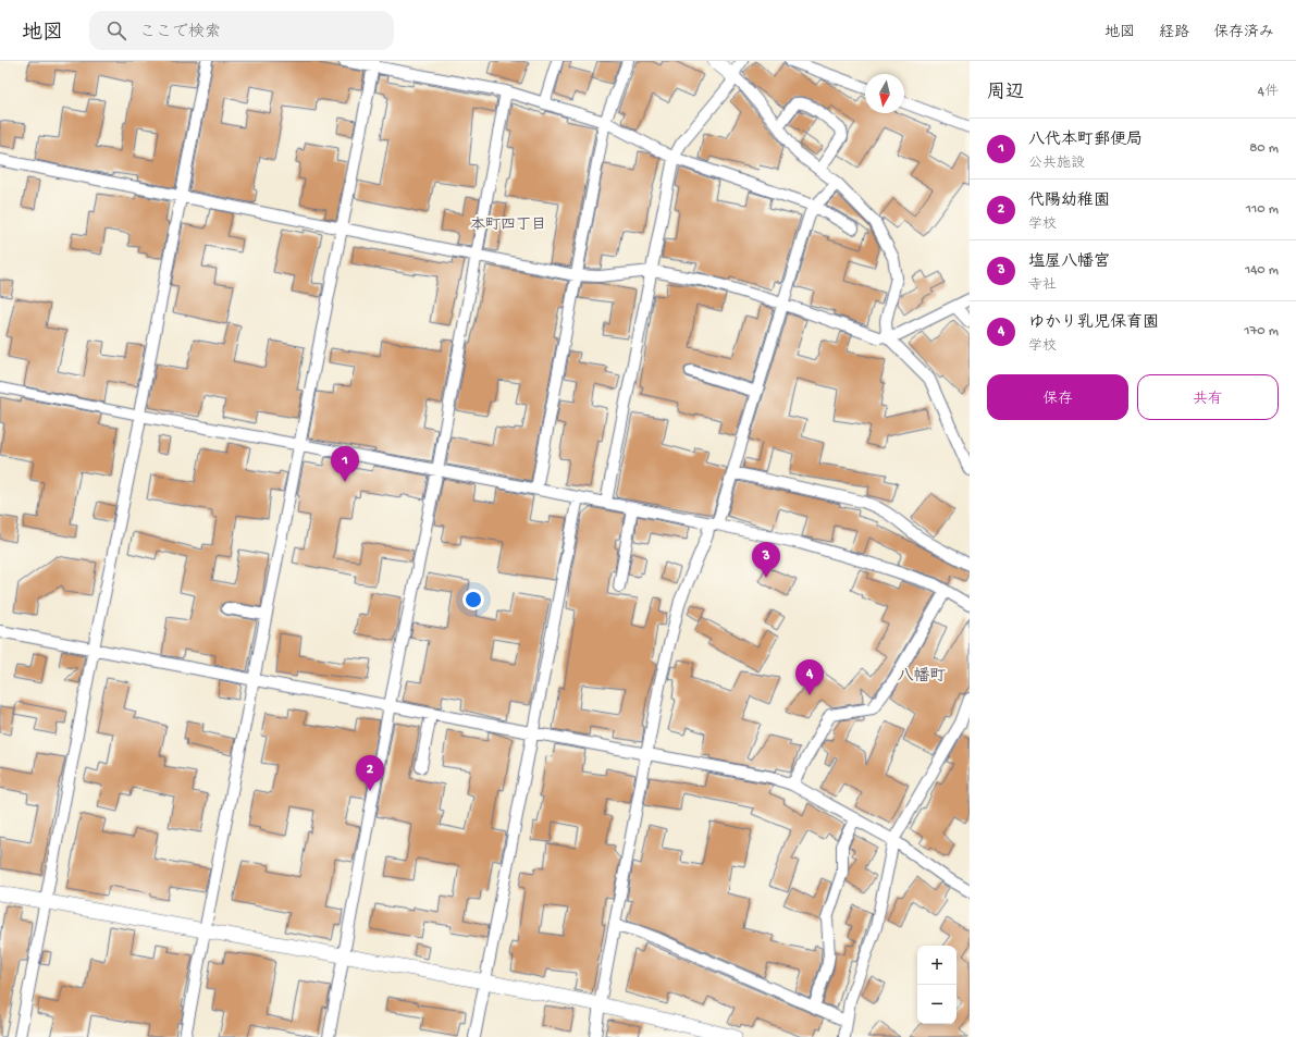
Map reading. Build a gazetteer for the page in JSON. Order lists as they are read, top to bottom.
{
  "districts": ["本町四丁目", "八幡町"],
  "north": "bottom",
  "page": {
    "header": "地図",
    "search": "ここで検索",
    "nav": ["地図", "経路", "保存済み"],
    "heading": ["周辺", "4件"],
    "list": [
      {
        "mark": "1",
        "name": "八代本町郵便局",
        "note": "公共施設",
        "value": "80 m"
      },
      {
        "mark": "2",
        "name": "代陽幼稚園",
        "note": "学校",
        "value": "110 m"
      },
      {
        "mark": "3",
        "name": "塩屋八幡宮",
        "note": "寺社",
        "value": "140 m"
      },
      {
        "mark": "4",
        "name": "ゆかり乳児保育園",
        "note": "学校",
        "value": "170 m"
      }
    ],
    "buttons": ["保存", "共有"],
    "pins": [
      "1",
      "3",
      "4",
      "2"
    ],
    "map_buttons": ["+", "−"]
  }
}
